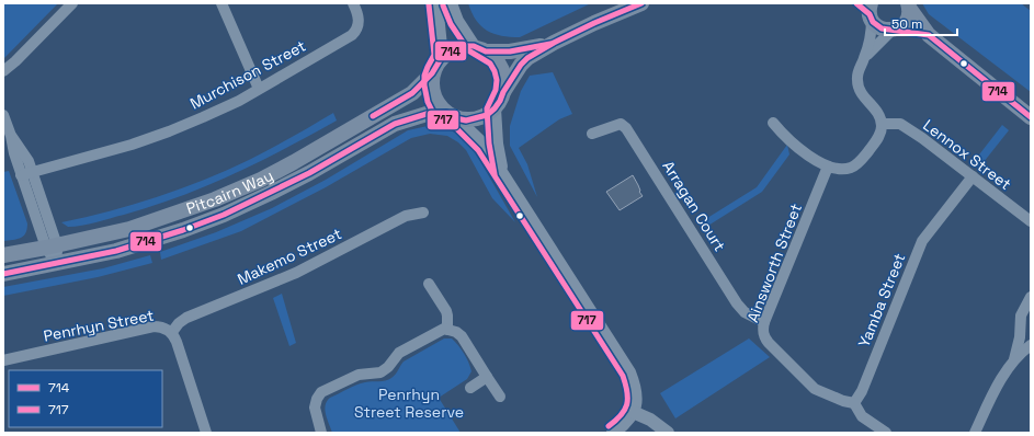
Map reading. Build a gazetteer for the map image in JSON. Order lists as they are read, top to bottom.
{
  "streets": {
    "main road": ["Pitcairn Way"],
    "street": [
      "Murchison Street",
      "Lennox Street",
      "Arragan Court",
      "Makemo Street",
      "Ainsworth Street",
      "Yamba Street",
      "Penrhyn Street"
    ]
  },
  "crossings": [
    ["Lennox Street", "Yamba Street"],
    ["Arragan Court", "Ainsworth Street"],
    ["Makemo Street", "Penrhyn Street"],
    ["Ainsworth Street", "Yamba Street"]
  ],
  "parks": ["Penrhyn Street Reserve"],
  "lines": ["transit line 714", "transit line 717"],
  "legend": ["714", "717"],
  "scale_bar": "50 m"
}
